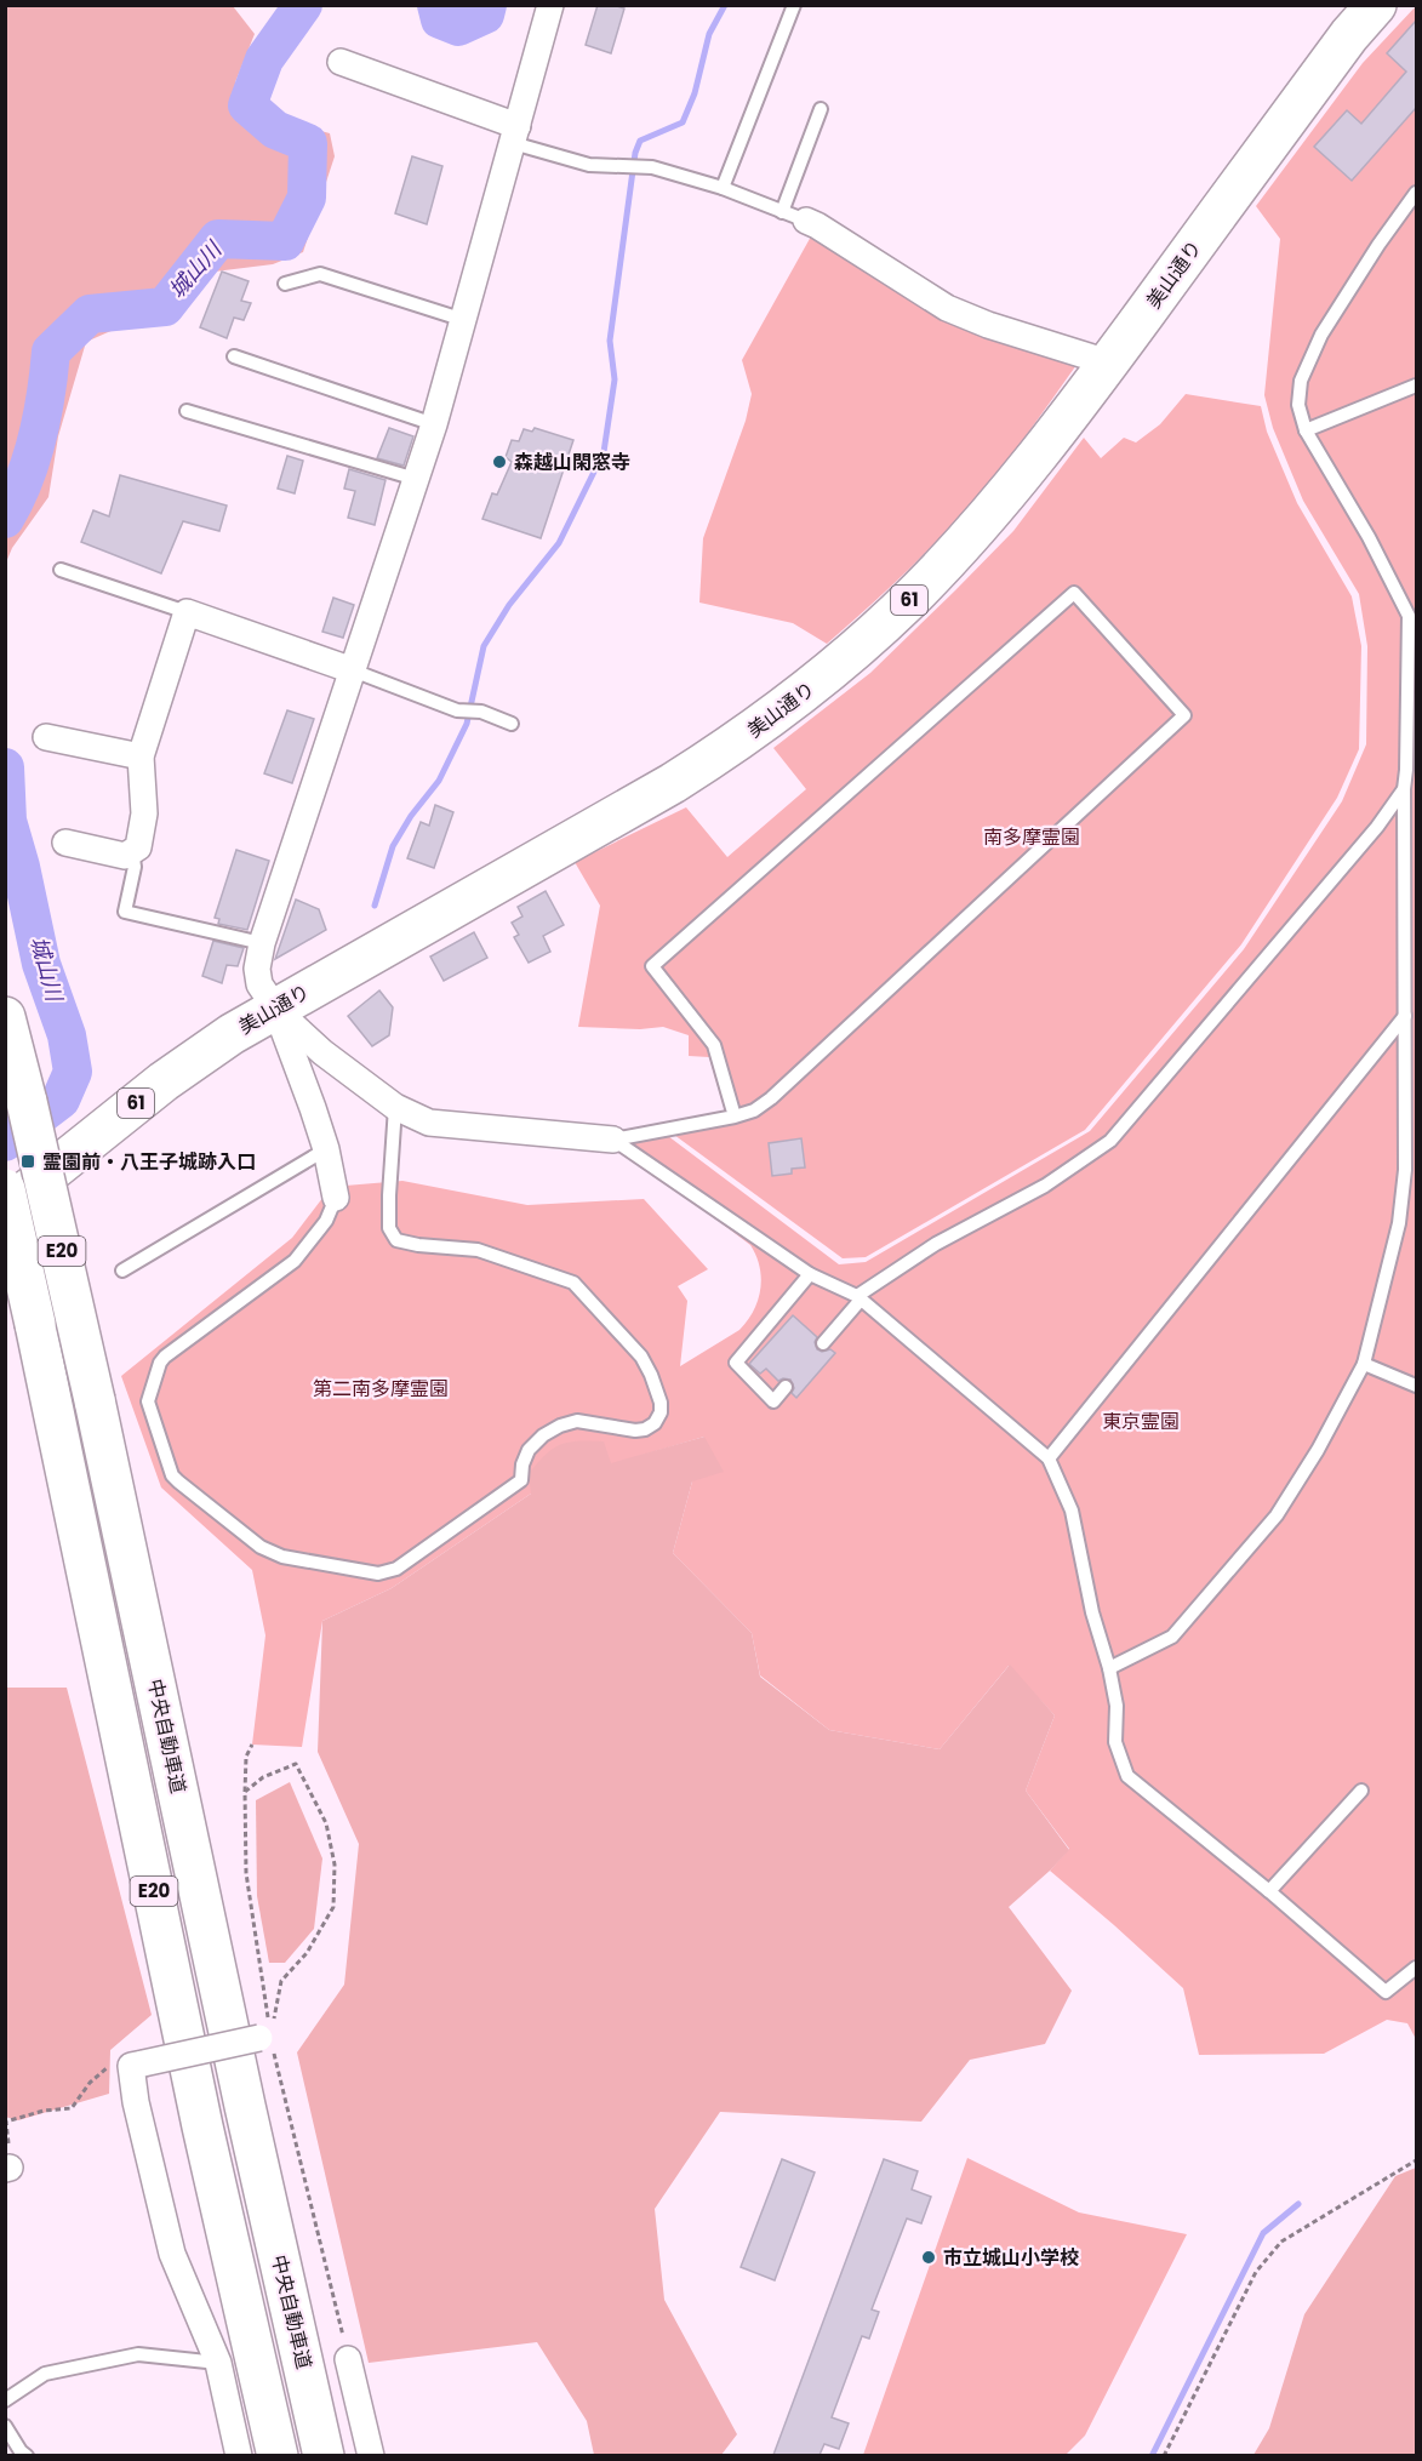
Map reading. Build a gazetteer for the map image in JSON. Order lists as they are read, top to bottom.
{
  "streets": {
    "main road": [
      "美山通り",
      "61",
      "E20",
      "中央自動車道"
    ]
  },
  "water": ["城山川"],
  "parks": ["南多摩霊園", "第二南多摩霊園", "東京霊園"],
  "places": {
    "other": ["森越山閑窓寺", "市立城山小学校"],
    "transit": ["霊園前・八王子城跡入口"]
  }
}
